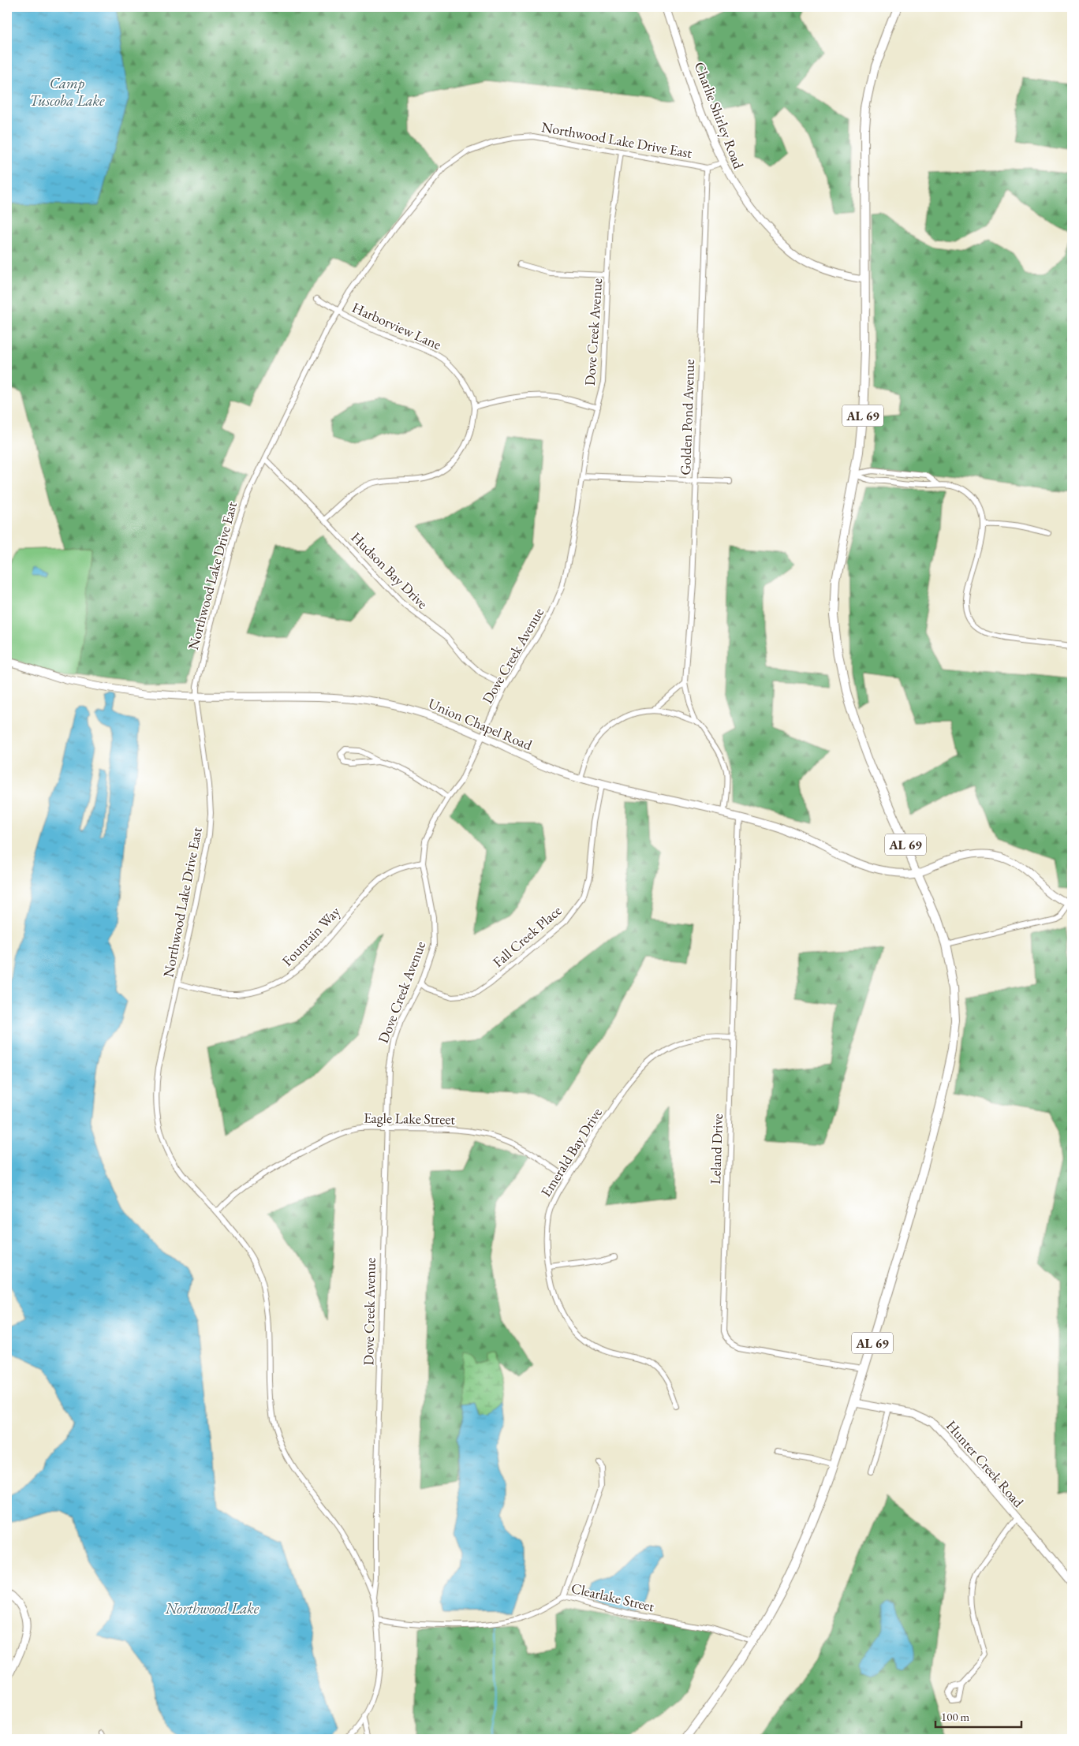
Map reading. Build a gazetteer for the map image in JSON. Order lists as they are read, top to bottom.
{
  "streets": {
    "main road": ["AL 69"],
    "street": [
      "Charlie Shirley Road",
      "Northwood Lake Drive East",
      "Harborview Lane",
      "Dove Creek Avenue",
      "Golden Pond Avenue",
      "Hudson Bay Drive",
      "Union Chapel Road",
      "Fountain Way",
      "Fall Creek Place",
      "Eagle Lake Street",
      "Leland Drive",
      "Emerald Bay Drive",
      "Hunter Creek Road",
      "Clearlake Street"
    ]
  },
  "crossings": [
    ["Charlie Shirley Road", "AL 69"],
    ["Northwood Lake Drive East", "Harborview Lane"],
    ["Northwood Lake Drive East", "Dove Creek Avenue"],
    ["Northwood Lake Drive East", "Golden Pond Avenue"],
    ["Northwood Lake Drive East", "Hudson Bay Drive"],
    ["Northwood Lake Drive East", "Union Chapel Road"],
    ["Northwood Lake Drive East", "Fountain Way"],
    ["Northwood Lake Drive East", "Eagle Lake Street"],
    ["Northwood Lake Drive East", "Clearlake Street"],
    ["Harborview Lane", "Hudson Bay Drive"],
    ["Dove Creek Avenue", "Hudson Bay Drive"],
    ["Dove Creek Avenue", "Union Chapel Road"],
    ["Dove Creek Avenue", "Fountain Way"],
    ["Dove Creek Avenue", "Fall Creek Place"],
    ["Dove Creek Avenue", "Eagle Lake Street"],
    ["AL 69", "Union Chapel Road"],
    ["AL 69", "Leland Drive"],
    ["AL 69", "Hunter Creek Road"],
    ["AL 69", "Clearlake Street"],
    ["Union Chapel Road", "Fall Creek Place"],
    ["Union Chapel Road", "Leland Drive"],
    ["Eagle Lake Street", "Emerald Bay Drive"],
    ["Leland Drive", "Emerald Bay Drive"]
  ],
  "water": ["Camp Tuscoba Lake", "Northwood Lake"],
  "scale_bar": "100 m"
}
